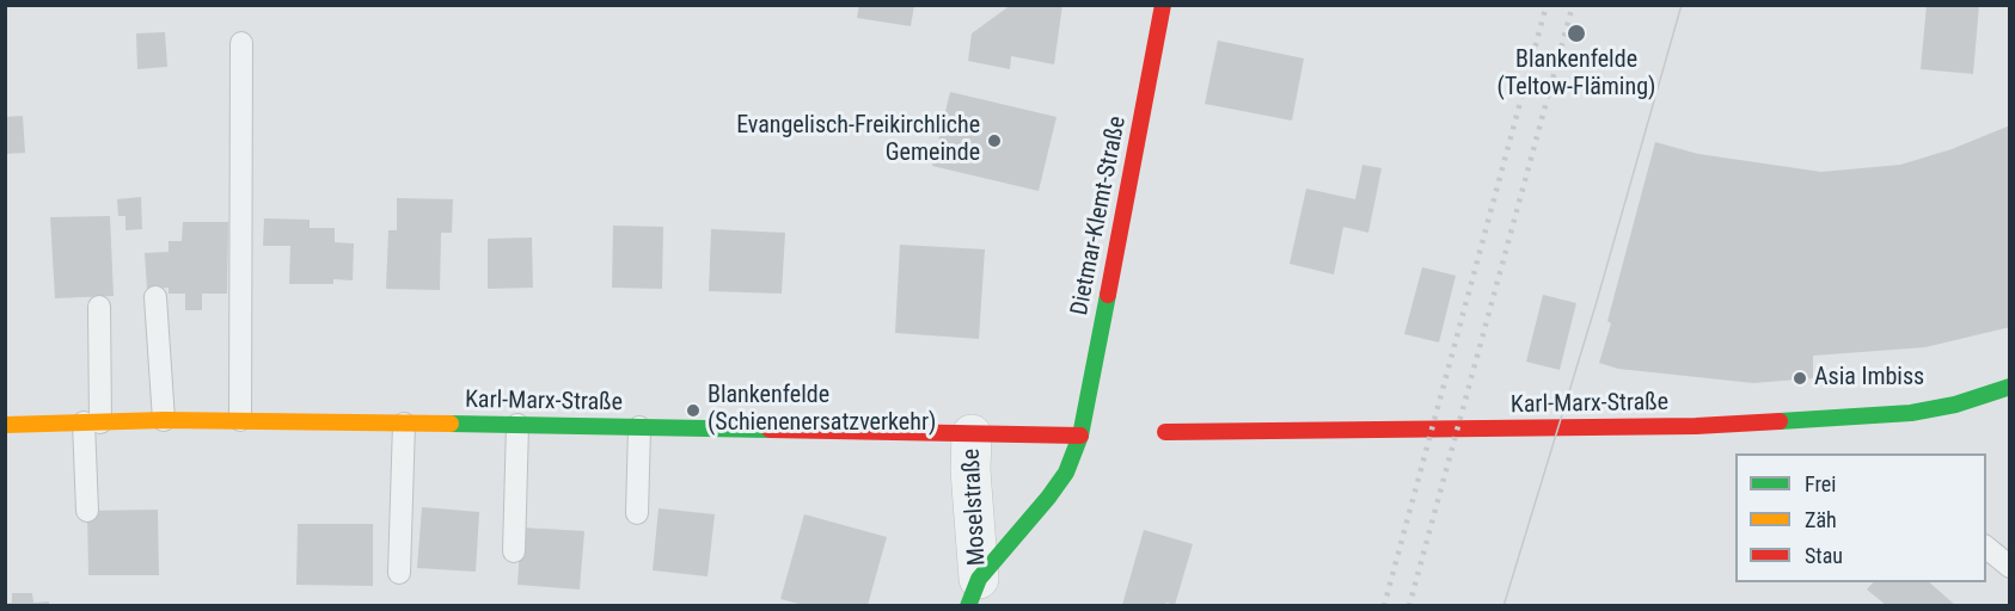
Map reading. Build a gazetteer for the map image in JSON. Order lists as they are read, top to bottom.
{
  "streets": {
    "street": ["Dietmar-Klemt-Straße", "Karl-Marx-Straße", "Moselstraße"]
  },
  "crossings": [
    ["Dietmar-Klemt-Straße", "Karl-Marx-Straße"],
    ["Dietmar-Klemt-Straße", "Moselstraße"],
    ["Karl-Marx-Straße", "Moselstraße"]
  ],
  "places": [
    "Blankenfelde (Teltow-Fläming)",
    "Evangelisch-Freikirchliche Gemeinde",
    "Asia Imbiss",
    "Blankenfelde (Schienenersatzverkehr)"
  ],
  "legend": ["Frei", "Zäh", "Stau"]
}
